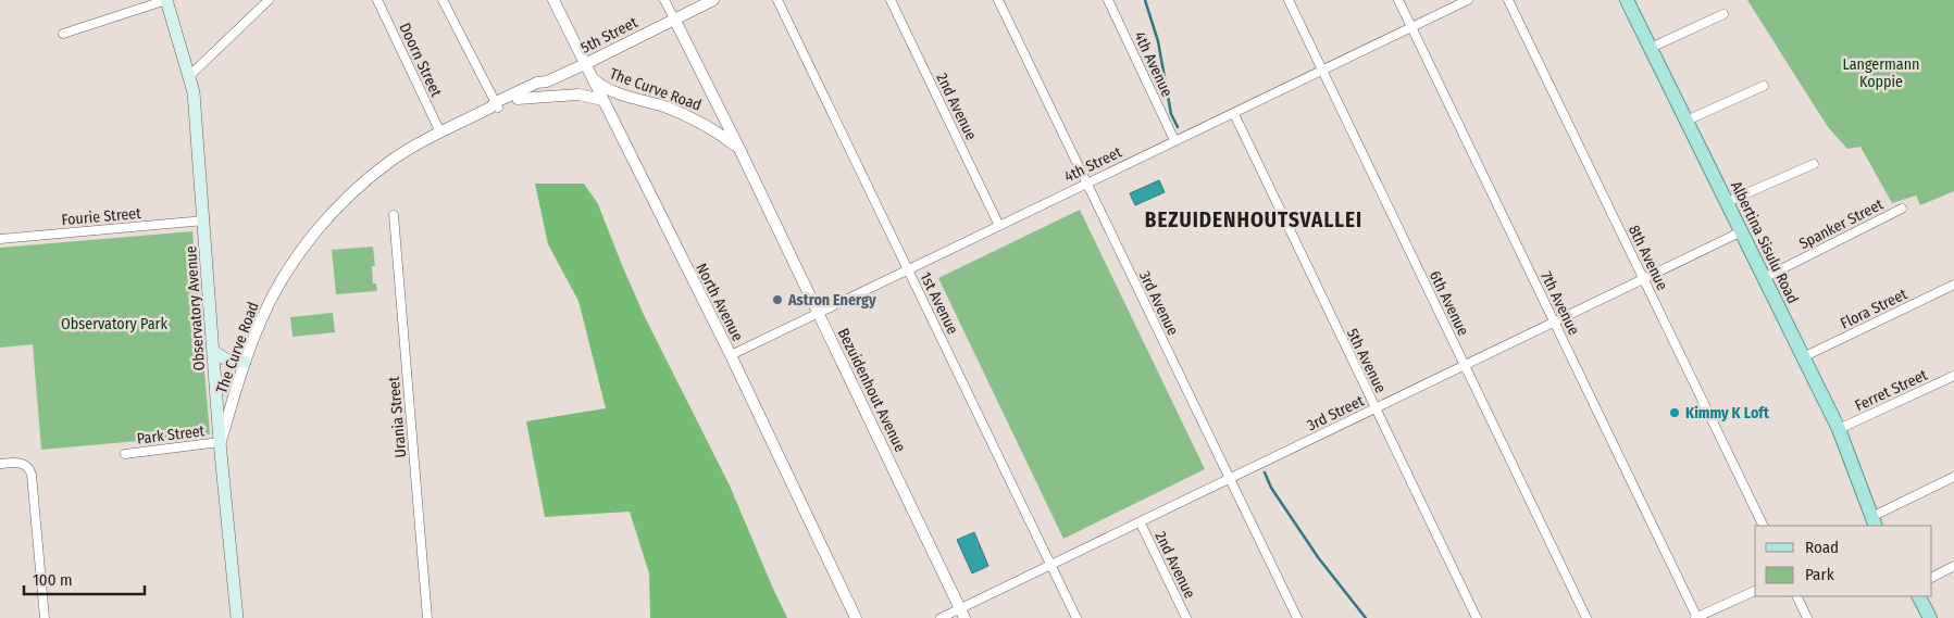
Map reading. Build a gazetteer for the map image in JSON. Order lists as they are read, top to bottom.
{
  "streets": {
    "main road": ["Albertina Sisulu Road", "Observatory Avenue"],
    "street": [
      "5th Street",
      "Doorn Street",
      "4th Avenue",
      "The Curve Road",
      "2nd Avenue",
      "4th Street",
      "Fourie Street",
      "Spanker Street",
      "8th Avenue",
      "North Avenue",
      "1st Avenue",
      "3rd Avenue",
      "6th Avenue",
      "7th Avenue",
      "Flora Street",
      "5th Avenue",
      "Bezuidenhout Avenue",
      "Ferret Street",
      "3rd Street",
      "Urania Street",
      "Park Street"
    ]
  },
  "crossings": [
    ["5th Street", "The Curve Road"],
    ["5th Street", "North Avenue"],
    ["5th Street", "Bezuidenhout Avenue"],
    ["Doorn Street", "The Curve Road"],
    ["4th Avenue", "4th Street"],
    ["The Curve Road", "North Avenue"],
    ["The Curve Road", "Observatory Avenue"],
    ["The Curve Road", "Bezuidenhout Avenue"],
    ["The Curve Road", "Park Street"],
    ["2nd Avenue", "4th Street"],
    ["2nd Avenue", "3rd Street"],
    ["4th Street", "North Avenue"],
    ["4th Street", "1st Avenue"],
    ["4th Street", "3rd Avenue"],
    ["4th Street", "6th Avenue"],
    ["4th Street", "7th Avenue"],
    ["4th Street", "5th Avenue"],
    ["4th Street", "Bezuidenhout Avenue"],
    ["Fourie Street", "Observatory Avenue"],
    ["Spanker Street", "Albertina Sisulu Road"],
    ["Albertina Sisulu Road", "Flora Street"],
    ["Albertina Sisulu Road", "Ferret Street"],
    ["Albertina Sisulu Road", "3rd Street"],
    ["8th Avenue", "3rd Street"],
    ["1st Avenue", "3rd Street"],
    ["3rd Avenue", "3rd Street"],
    ["6th Avenue", "3rd Street"],
    ["7th Avenue", "3rd Street"],
    ["Observatory Avenue", "Park Street"],
    ["5th Avenue", "3rd Street"],
    ["Bezuidenhout Avenue", "3rd Street"]
  ],
  "districts": ["BEZUIDENHOUTSVALLEI"],
  "parks": ["Langermann Koppie", "Observatory Park"],
  "places": ["Astron Energy", "Kimmy K Loft"],
  "legend": ["Road", "Park"],
  "scale_bar": "100 m"
}
